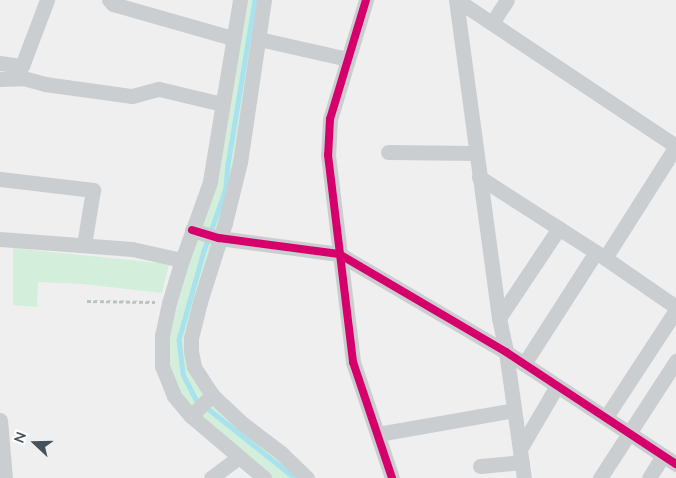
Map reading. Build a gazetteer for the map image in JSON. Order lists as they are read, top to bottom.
{
  "north": "left"
}
